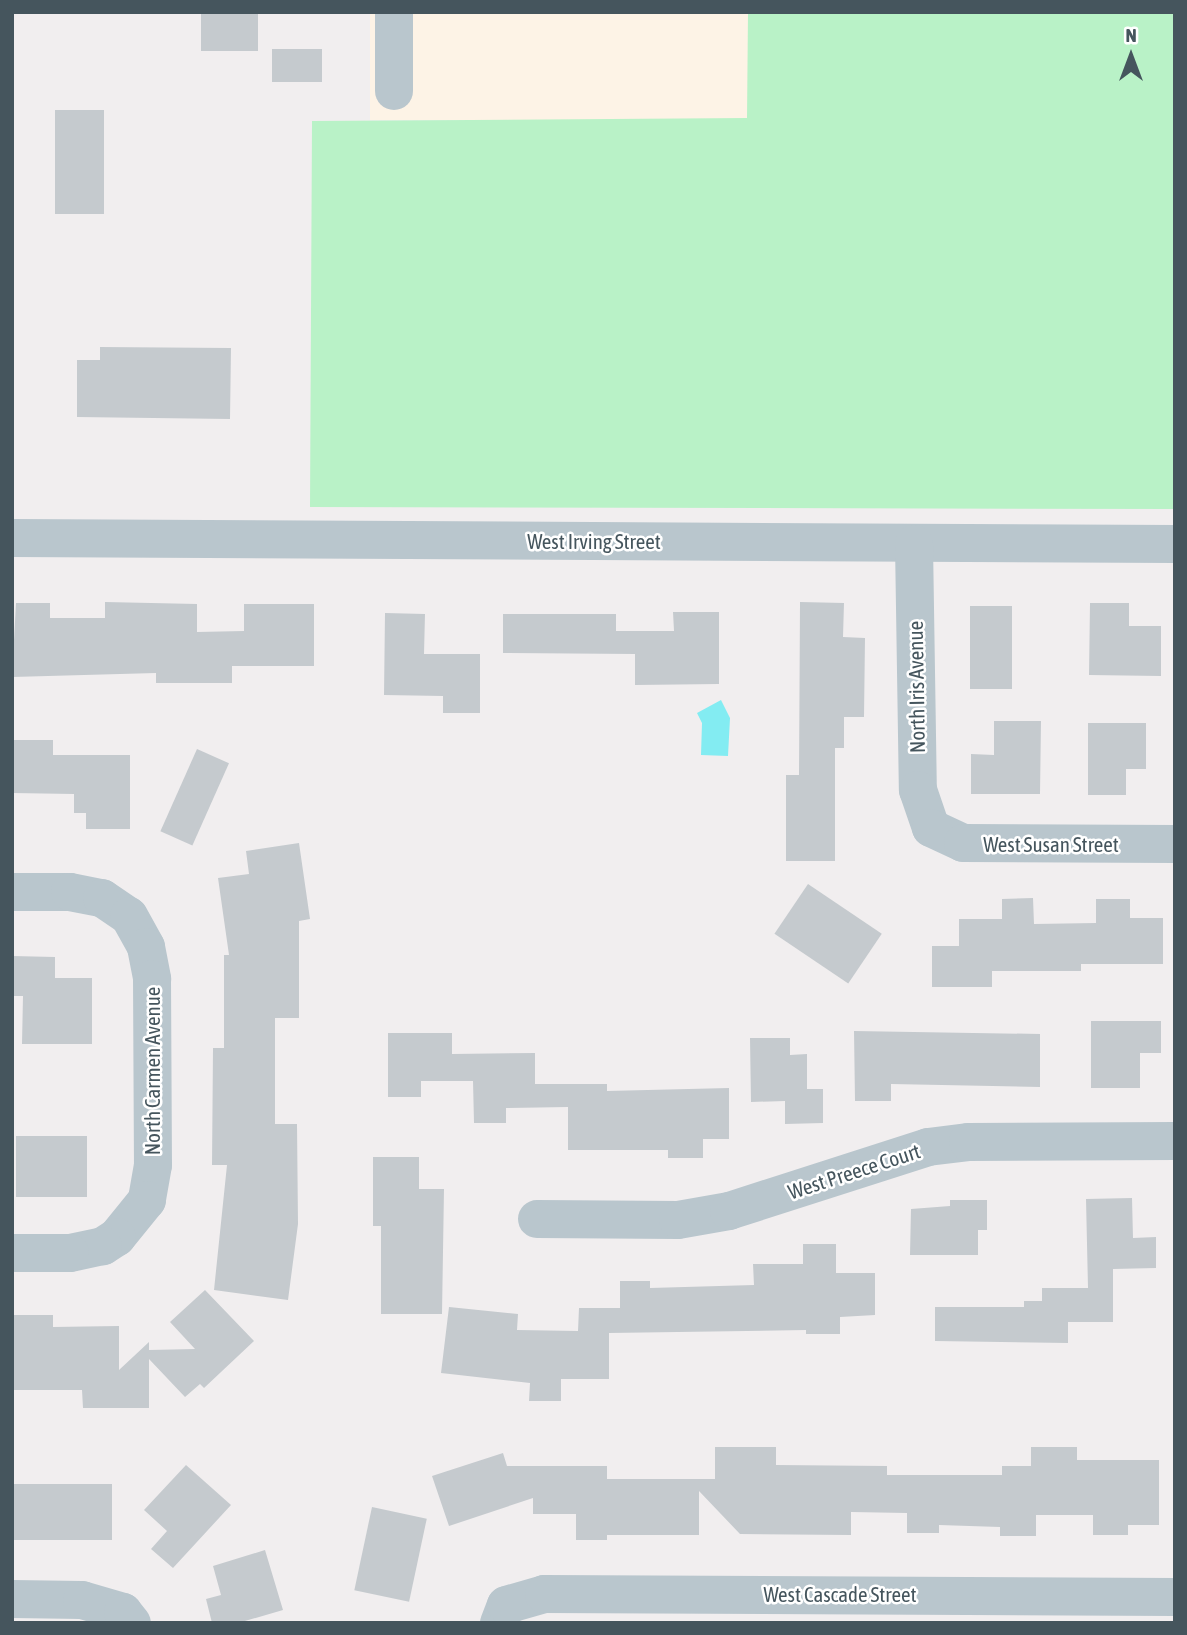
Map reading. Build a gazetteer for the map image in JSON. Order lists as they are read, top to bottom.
{
  "streets": {
    "street": [
      "West Irving Street",
      "North Iris Avenue",
      "West Susan Street",
      "North Carmen Avenue",
      "West Preece Court",
      "West Cascade Street"
    ]
  },
  "crossings": [
    ["West Irving Street", "North Iris Avenue"],
    ["North Iris Avenue", "West Susan Street"]
  ],
  "north": "top"
}
